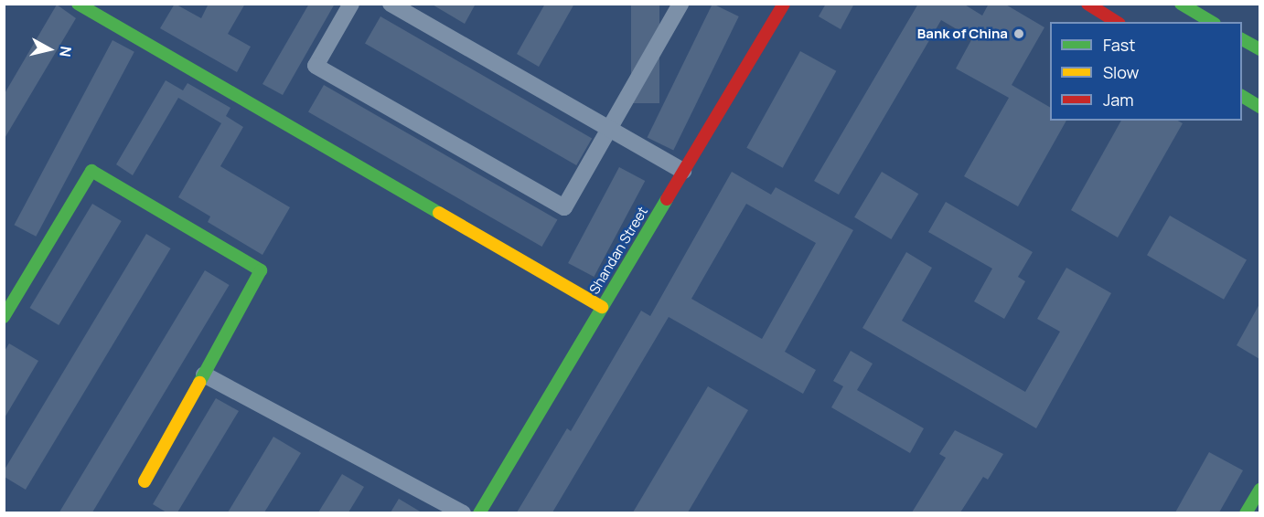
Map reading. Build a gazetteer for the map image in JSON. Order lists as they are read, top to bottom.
{
  "streets": {
    "street": ["Shandan Street"]
  },
  "places": ["Bank of China"],
  "legend": ["Fast", "Slow", "Jam"],
  "north": "right"
}
